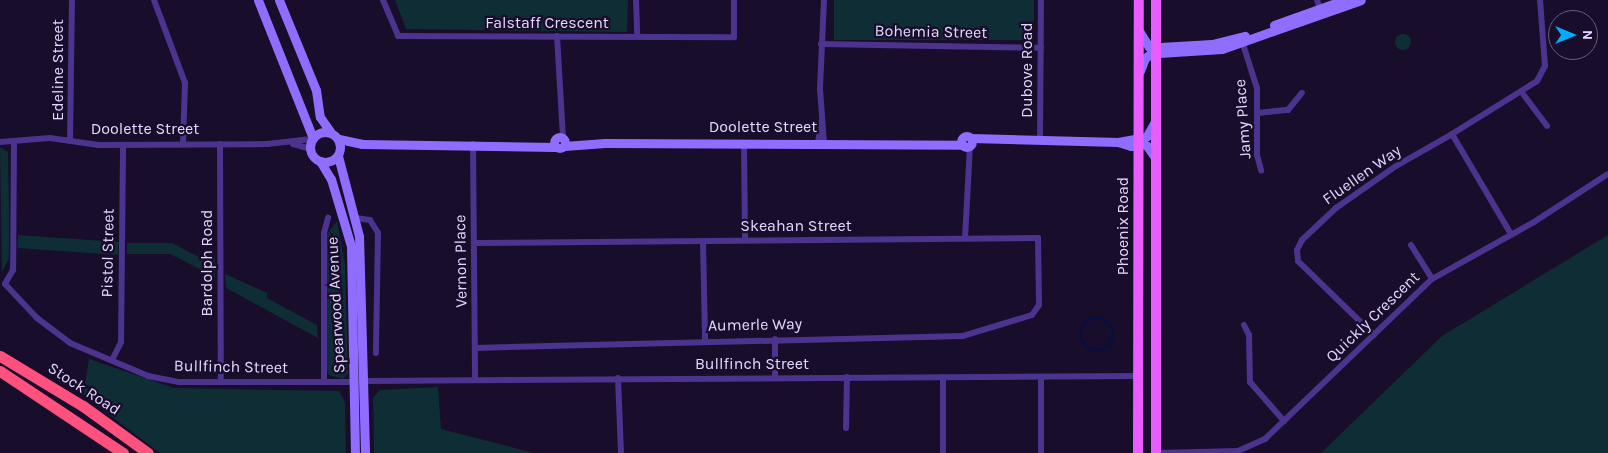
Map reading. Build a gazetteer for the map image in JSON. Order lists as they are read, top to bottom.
{
  "streets": {
    "highway": ["Stock Road"],
    "main road": ["Phoenix Road"],
    "street": [
      "Falstaff Crescent",
      "Bohemia Street",
      "Edeline Street",
      "Dubove Road",
      "Jamy Place",
      "Doolette Street",
      "Fluellen Way",
      "Skeahan Street",
      "Pistol Street",
      "Vernon Place",
      "Bardolph Road",
      "Spearwood Avenue",
      "Quickly Crescent",
      "Aumerle Way",
      "Bullfinch Street"
    ]
  },
  "crossings": [
    ["Bohemia Street", "Dubove Road"],
    ["Edeline Street", "Doolette Street"],
    ["Dubove Road", "Doolette Street"],
    ["Doolette Street", "Phoenix Road"],
    ["Doolette Street", "Pistol Street"],
    ["Doolette Street", "Vernon Place"],
    ["Doolette Street", "Bardolph Road"],
    ["Doolette Street", "Spearwood Avenue"],
    ["Fluellen Way", "Quickly Crescent"],
    ["Skeahan Street", "Vernon Place"],
    ["Skeahan Street", "Aumerle Way"],
    ["Phoenix Road", "Quickly Crescent"],
    ["Phoenix Road", "Bullfinch Street"],
    ["Pistol Street", "Bullfinch Street"],
    ["Vernon Place", "Aumerle Way"],
    ["Vernon Place", "Bullfinch Street"],
    ["Bardolph Road", "Bullfinch Street"],
    ["Spearwood Avenue", "Bullfinch Street"]
  ],
  "north": "right"
}
